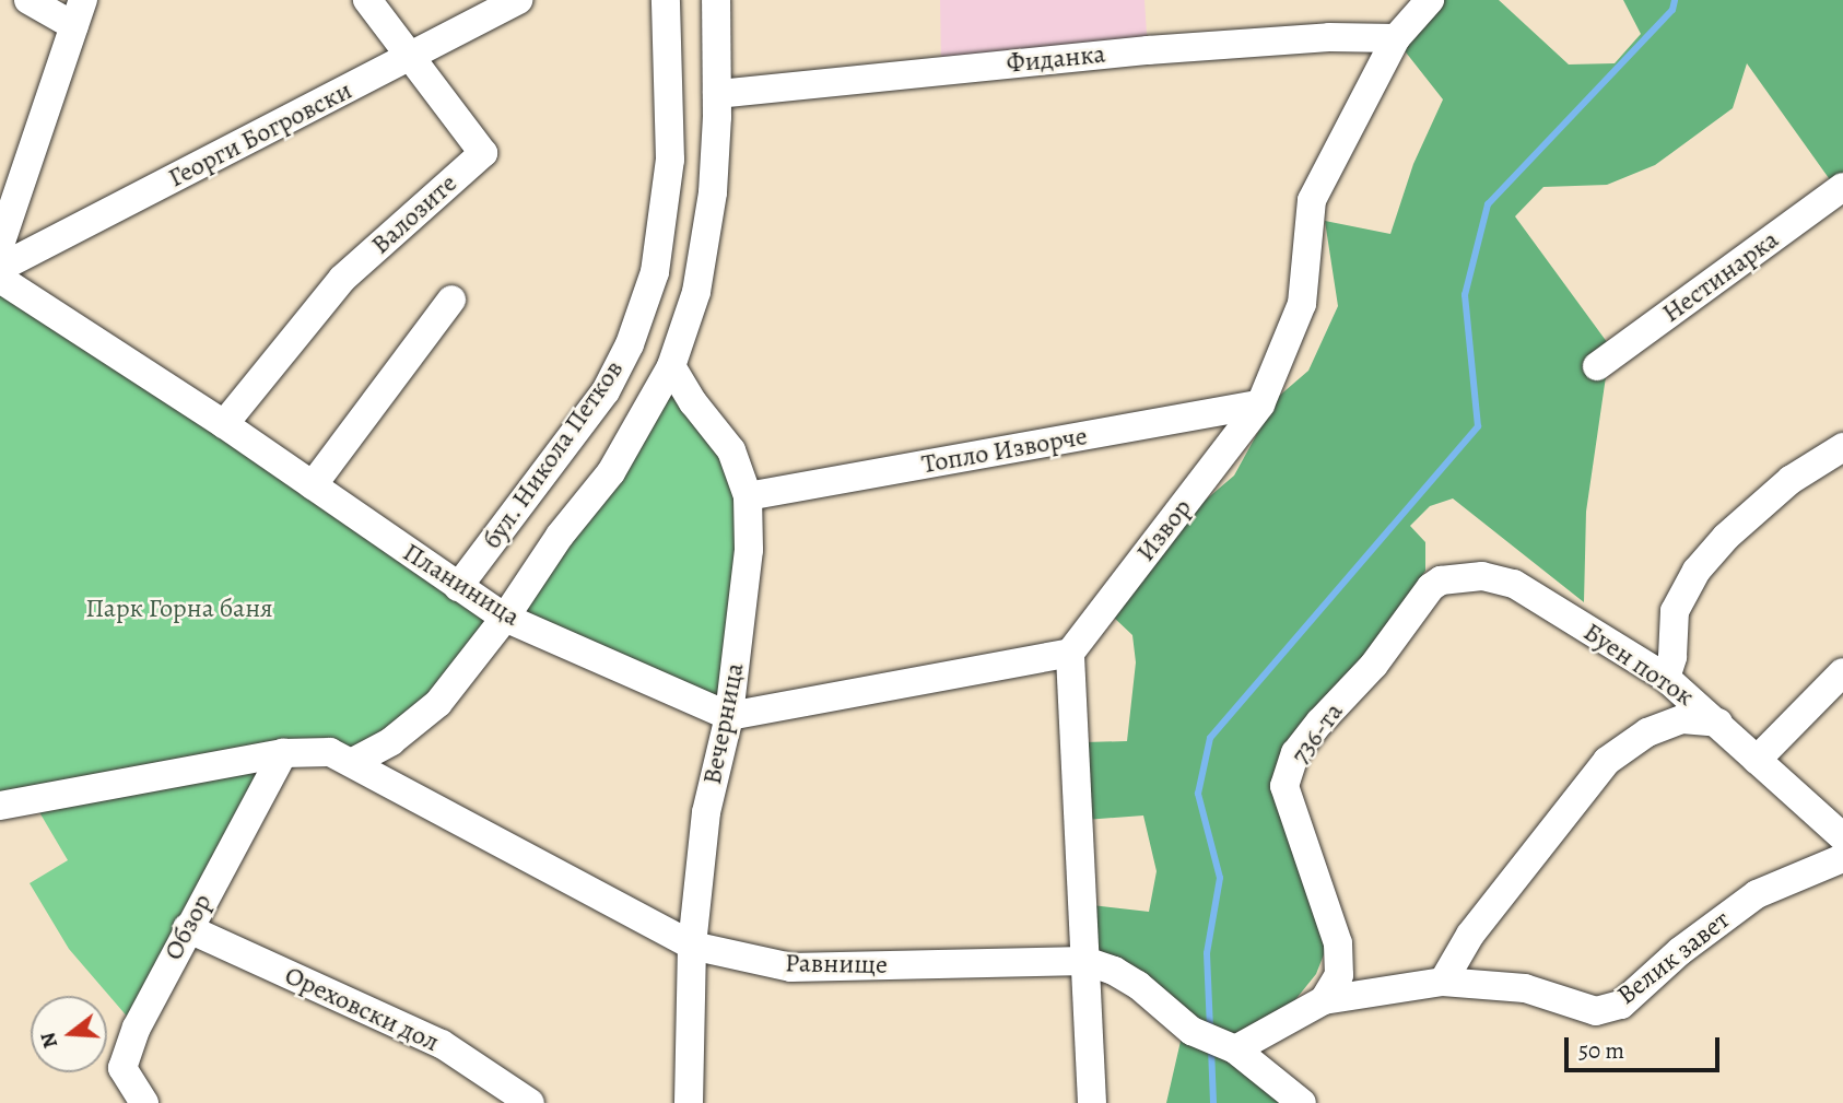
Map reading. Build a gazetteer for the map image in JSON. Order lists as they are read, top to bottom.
{
  "streets": {
    "street": [
      "Фиданка",
      "Георги Богровски",
      "Валозите",
      "Нестинарка",
      "Топло Изворче",
      "бул. Никола Петков",
      "Извор",
      "Планиница",
      "Буен поток",
      "Вечерница",
      "736-та",
      "Обзор",
      "Велик завет",
      "Равнище",
      "Ореховски дол"
    ]
  },
  "crossings": [
    ["Фиданка", "бул. Никола Петков"],
    ["Фиданка", "Извор"],
    ["Георги Богровски", "Валозите"],
    ["Валозите", "Планиница"],
    ["Топло Изворче", "Извор"],
    ["Топло Изворче", "Вечерница"],
    ["бул. Никола Петков", "Планиница"],
    ["бул. Никола Петков", "Вечерница"],
    ["бул. Никола Петков", "Равнище"],
    ["Планиница", "Вечерница"],
    ["Буен поток", "736-та"],
    ["Вечерница", "Равнище"],
    ["736-та", "Велик завет"],
    ["Обзор", "Равнище"],
    ["Обзор", "Ореховски дол"],
    ["Велик завет", "Равнище"]
  ],
  "parks": ["Парк Горна баня"],
  "scale_bar": "50 m",
  "north": "left"
}
